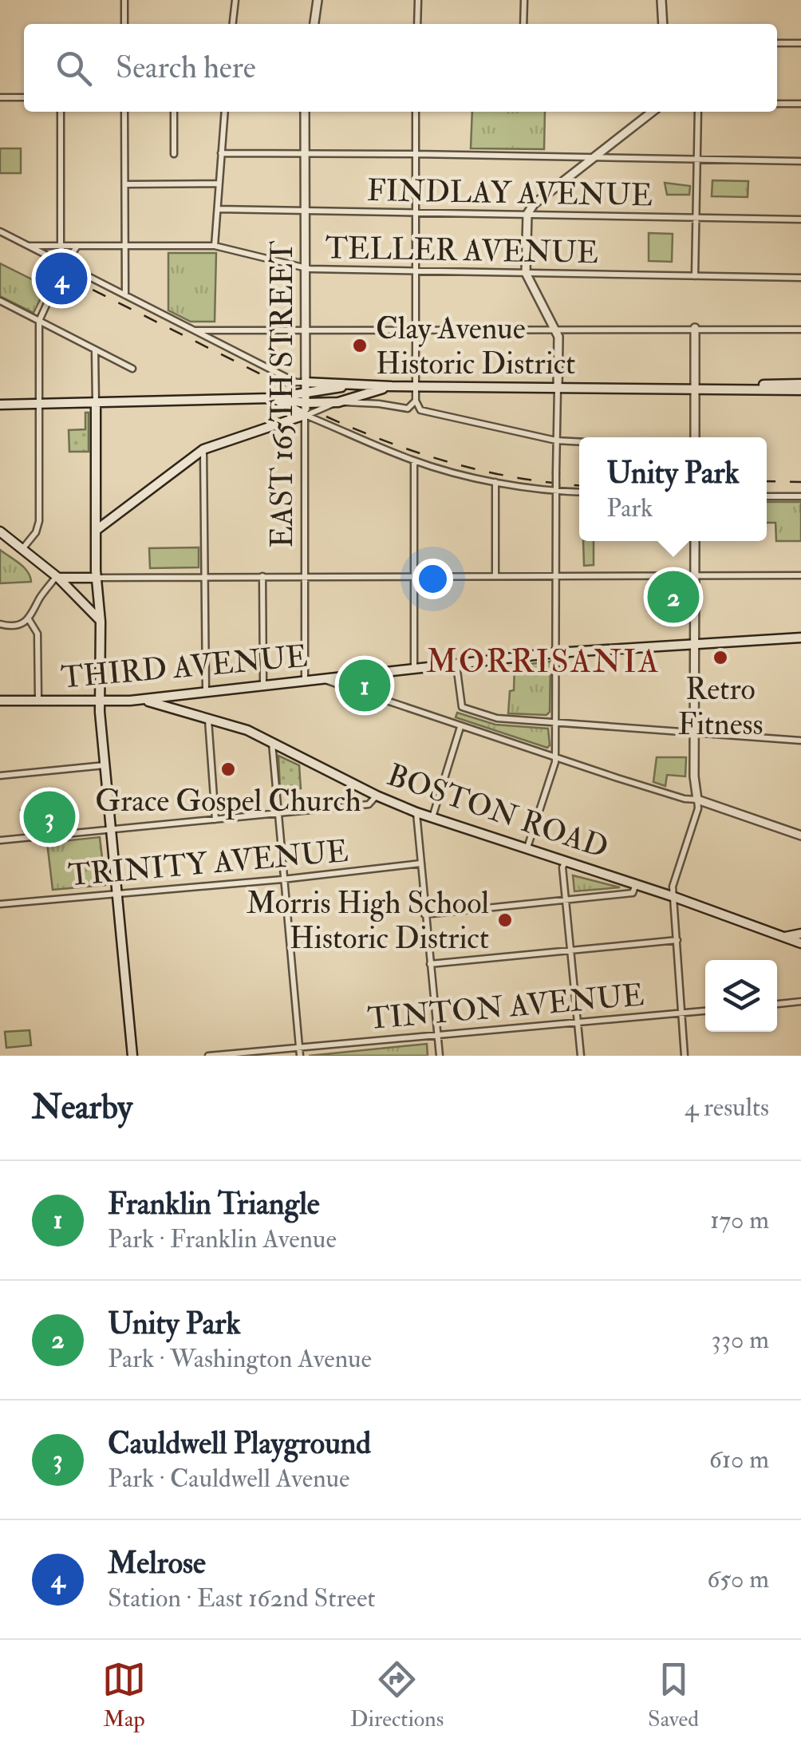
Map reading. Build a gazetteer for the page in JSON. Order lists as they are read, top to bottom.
{
  "streets": {
    "main road": ["THIRD AVENUE", "BOSTON ROAD"],
    "street": [
      "FINDLAY AVENUE",
      "TELLER AVENUE",
      "EAST 165TH STREET",
      "TRINITY AVENUE",
      "TINTON AVENUE"
    ]
  },
  "crossings": [
    ["FINDLAY AVENUE", "EAST 165TH STREET"],
    ["TELLER AVENUE", "EAST 165TH STREET"],
    ["EAST 165TH STREET", "THIRD AVENUE"],
    ["THIRD AVENUE", "BOSTON ROAD"]
  ],
  "districts": ["MORRISANIA"],
  "places": [
    "Clay Avenue Historic District",
    "Retro Fitness",
    "Grace Gospel Church",
    "Morris High School Historic District"
  ],
  "page": {
    "search": "Search here",
    "pins": [
      "4",
      "2",
      "1",
      "3"
    ],
    "popup": ["Unity Park", "Park"],
    "heading": ["Nearby", "4 results"],
    "list": [
      {
        "mark": "1",
        "name": "Franklin Triangle",
        "note": "Park · Franklin Avenue",
        "value": "170 m"
      },
      {
        "mark": "2",
        "name": "Unity Park",
        "note": "Park · Washington Avenue",
        "value": "330 m"
      },
      {
        "mark": "3",
        "name": "Cauldwell Playground",
        "note": "Park · Cauldwell Avenue",
        "value": "610 m"
      },
      {
        "mark": "4",
        "name": "Melrose",
        "note": "Station · East 162nd Street",
        "value": "650 m"
      }
    ],
    "nav": ["Map", "Directions", "Saved"]
  }
}
